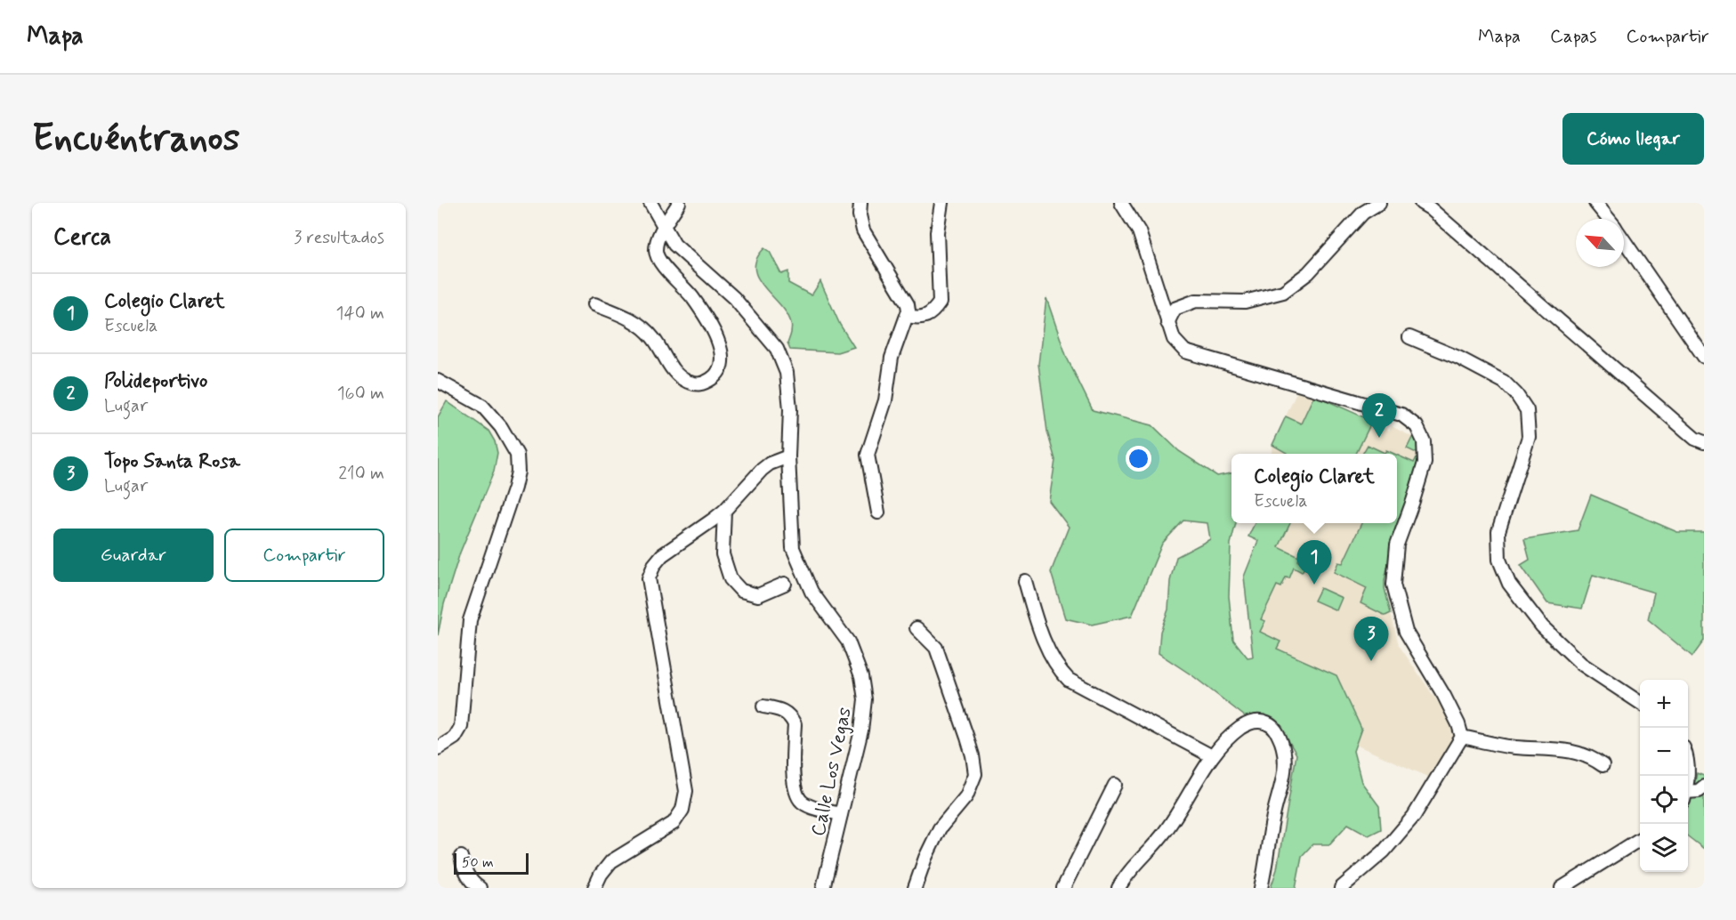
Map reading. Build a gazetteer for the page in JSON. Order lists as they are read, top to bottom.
{
  "streets": {
    "street": ["Calle Los Vegas"]
  },
  "scale_bar": "50 m",
  "north": "top left",
  "page": {
    "header": "Mapa",
    "nav": ["Mapa", "Capas", "Compartir"],
    "buttons": [
      "Cómo llegar",
      ["Guardar", "Compartir"]
    ],
    "title": "Encuéntranos",
    "heading": ["Cerca", "3 resultados"],
    "list": [
      {
        "mark": "1",
        "name": "Colegio Claret",
        "note": "Escuela",
        "value": "140 m"
      },
      {
        "mark": "2",
        "name": "Polideportivo",
        "note": "Lugar",
        "value": "160 m"
      },
      {
        "mark": "3",
        "name": "Topo Santa Rosa",
        "note": "Lugar",
        "value": "210 m"
      }
    ],
    "pins": ["2", "1", "3"],
    "popup": ["Colegio Claret", "Escuela"],
    "map_buttons": ["+", "−"],
    "scale": "50 m"
  }
}
